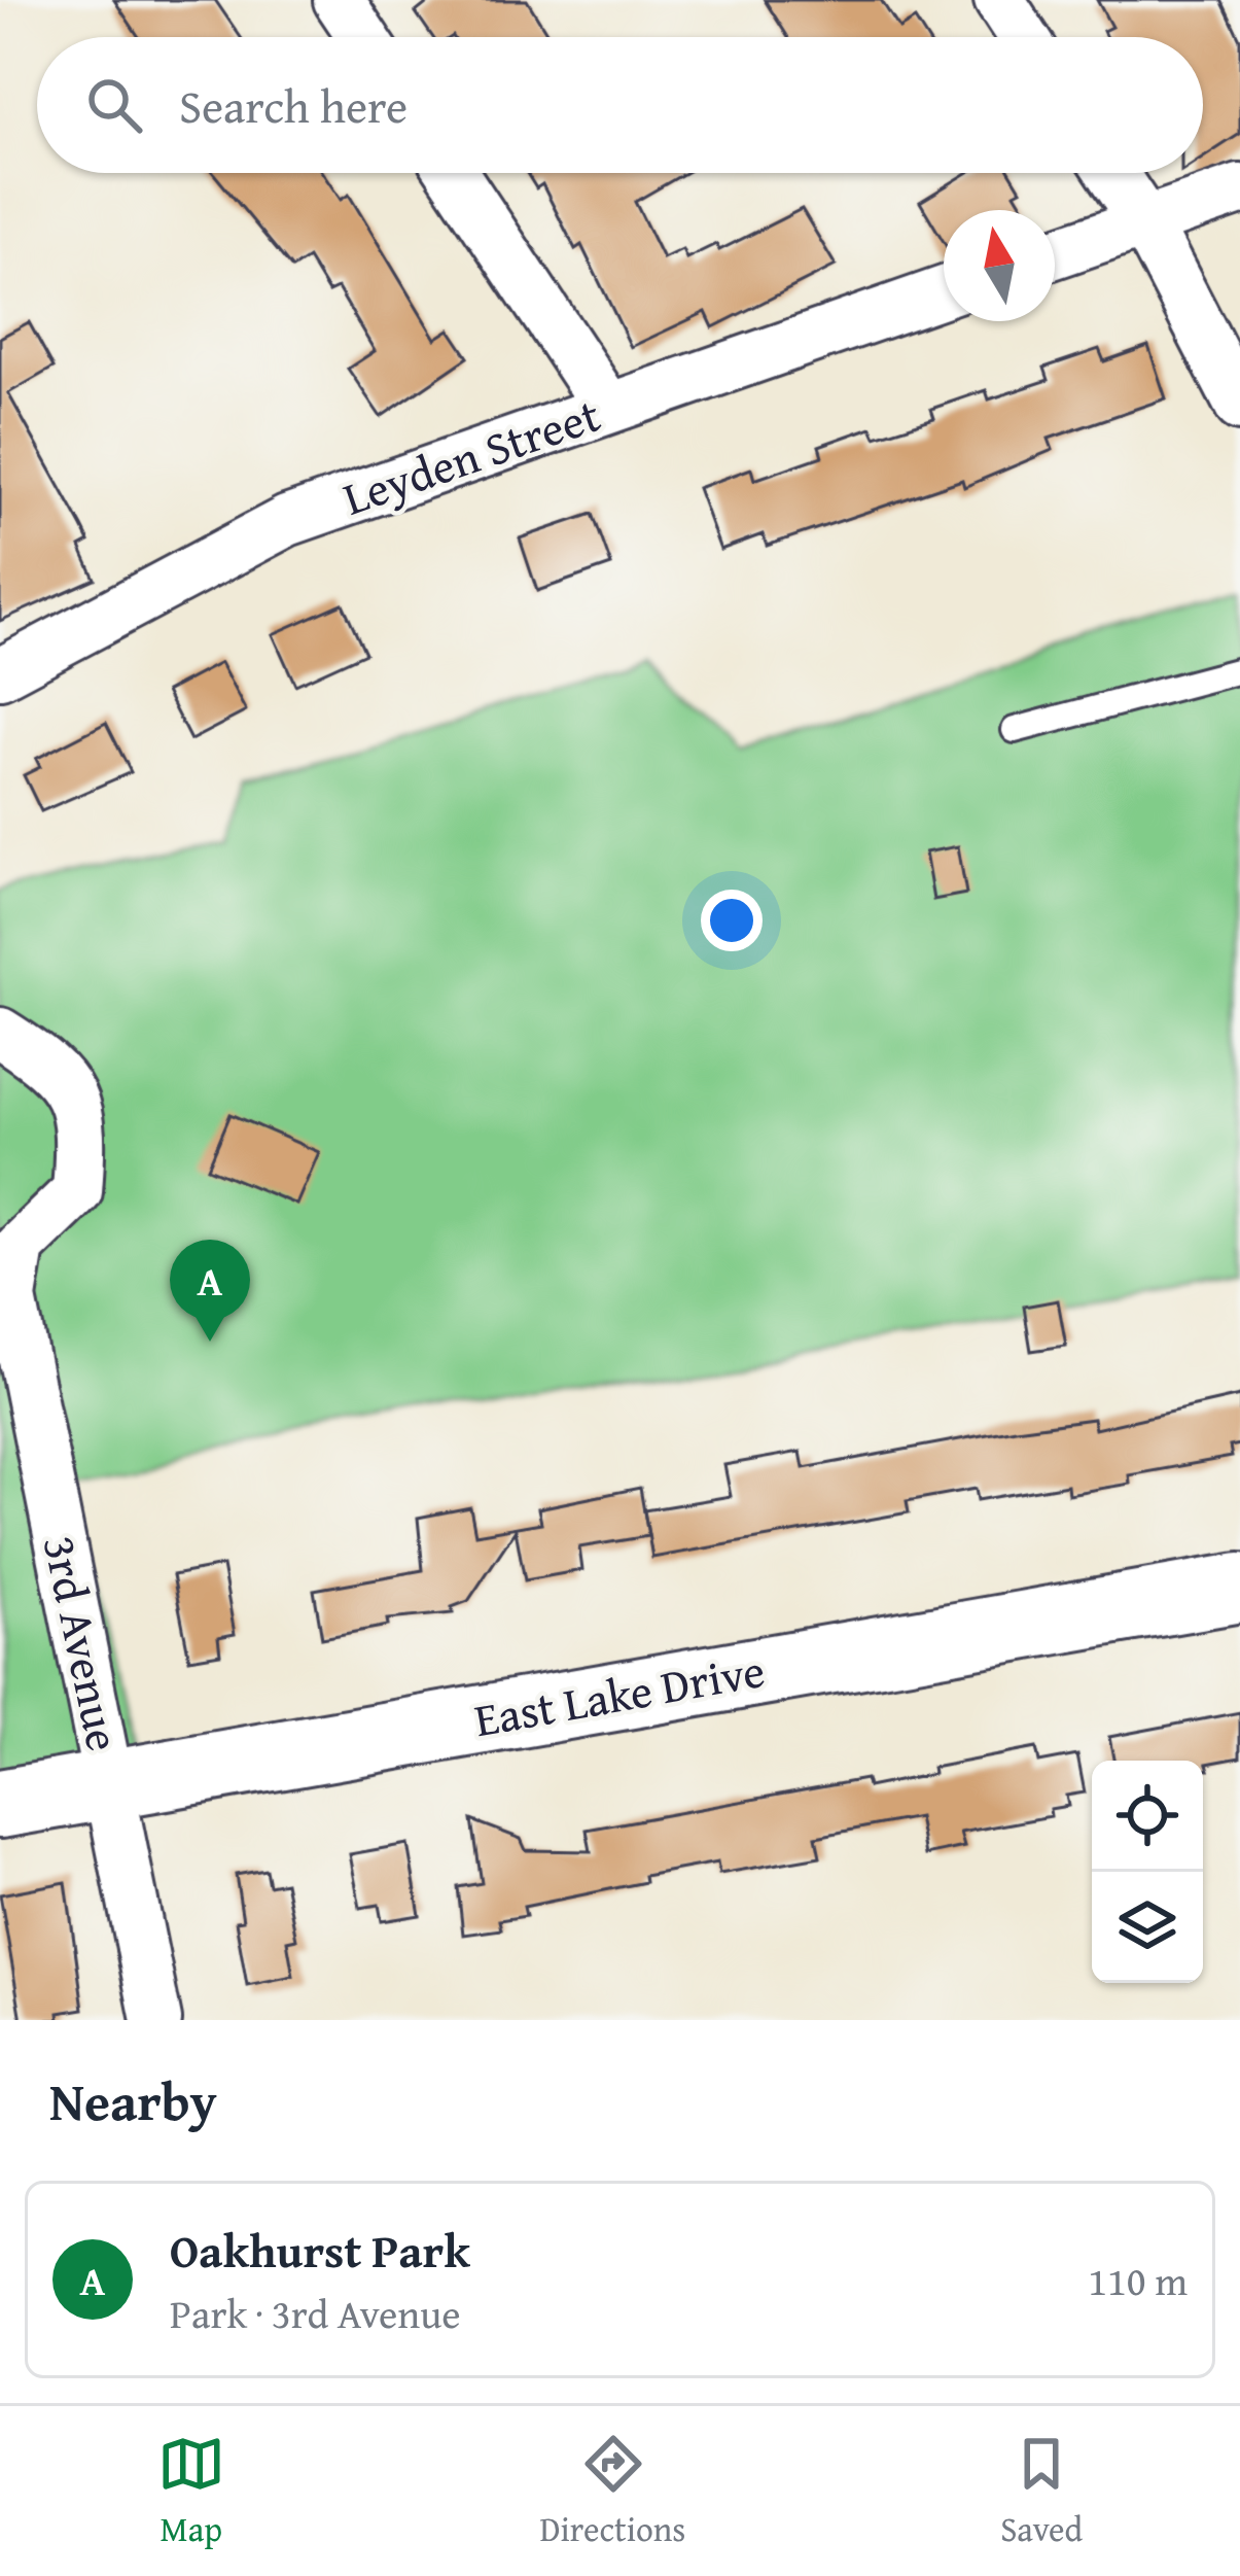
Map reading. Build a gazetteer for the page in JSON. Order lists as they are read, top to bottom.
{
  "streets": {
    "street": ["Leyden Street", "3rd Avenue", "East Lake Drive"]
  },
  "crossings": [
    ["3rd Avenue", "East Lake Drive"]
  ],
  "north": "top",
  "page": {
    "search": "Search here",
    "pins": "A",
    "heading": "Nearby",
    "list": [
      {
        "mark": "A",
        "name": "Oakhurst Park",
        "note": "Park · 3rd Avenue",
        "value": "110 m"
      }
    ],
    "nav": ["Map", "Directions", "Saved"]
  }
}
